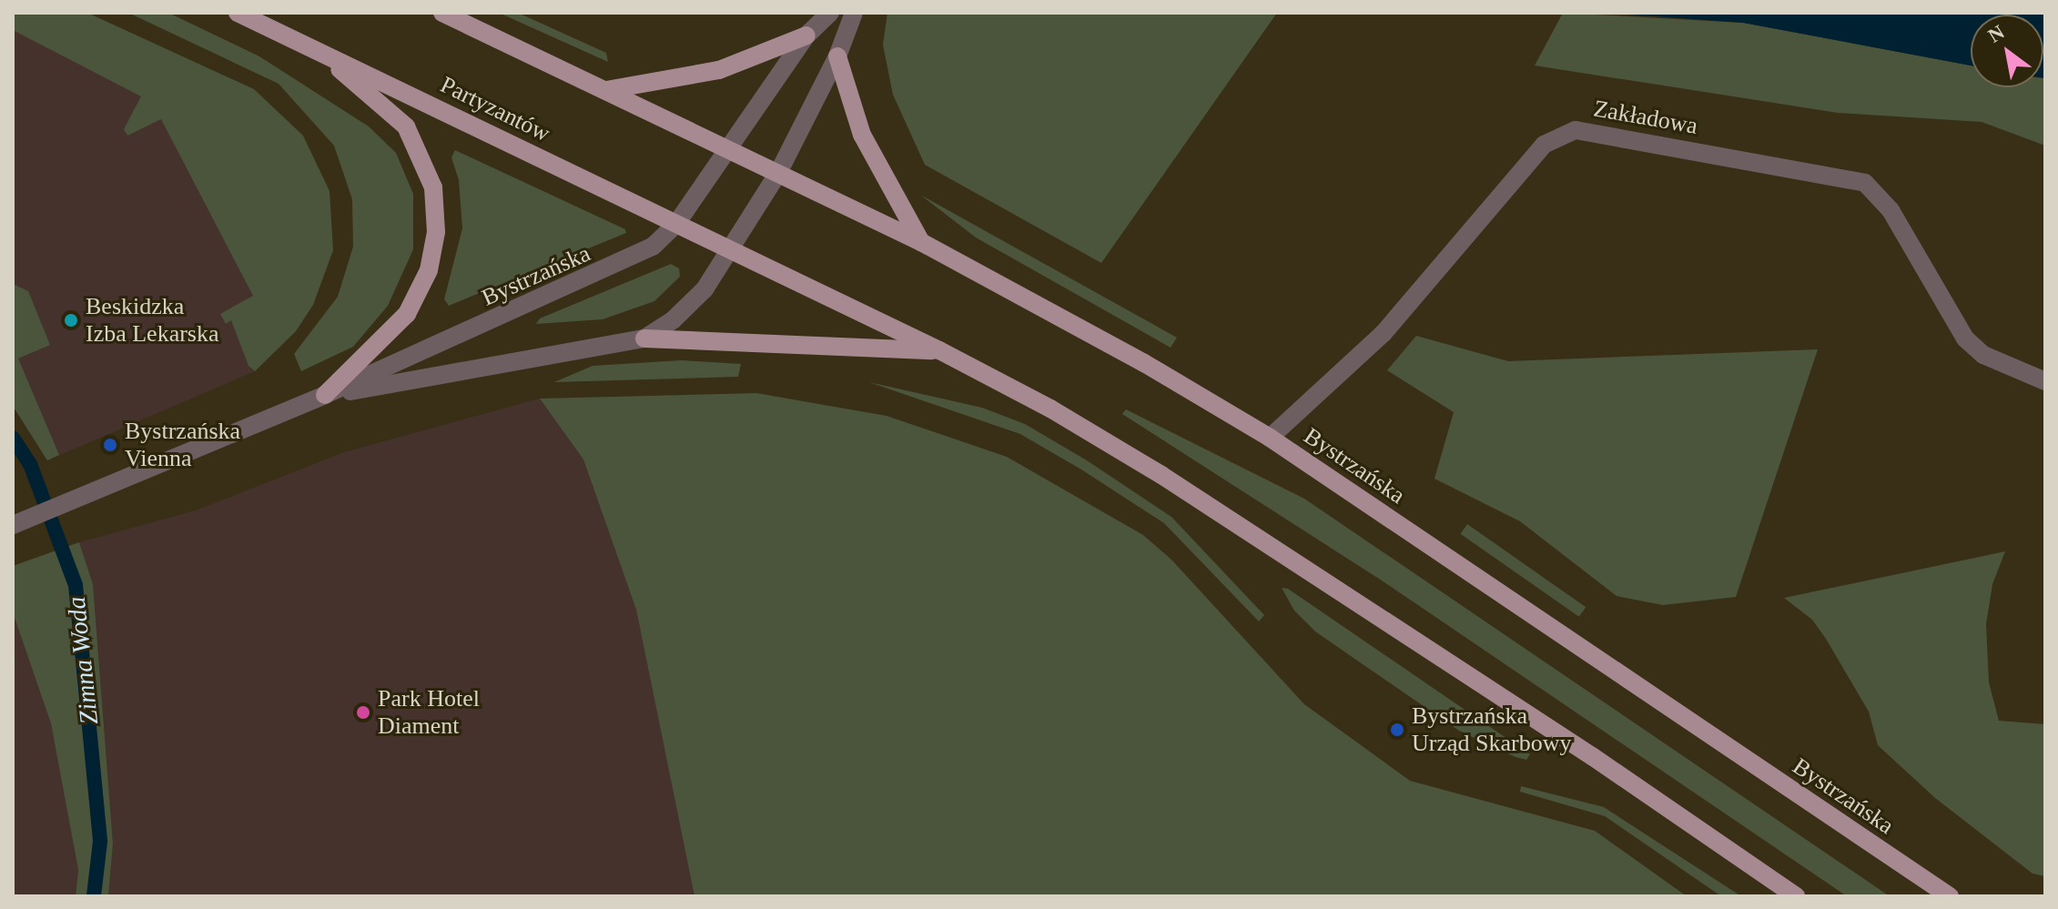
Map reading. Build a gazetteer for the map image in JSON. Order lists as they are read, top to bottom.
{
  "streets": {
    "main road": ["Partyzantów", "Bystrzańska"],
    "street": ["Zakładowa"]
  },
  "crossings": [
    ["Partyzantów", "Bystrzańska"],
    ["Zakładowa", "Bystrzańska"]
  ],
  "water": ["Zimna Woda"],
  "places": [
    "Beskidzka Izba Lekarska",
    "Bystrzańska Vienna",
    "Park Hotel Diament",
    "Bystrzańska Urząd Skarbowy"
  ],
  "north": "top left"
}
